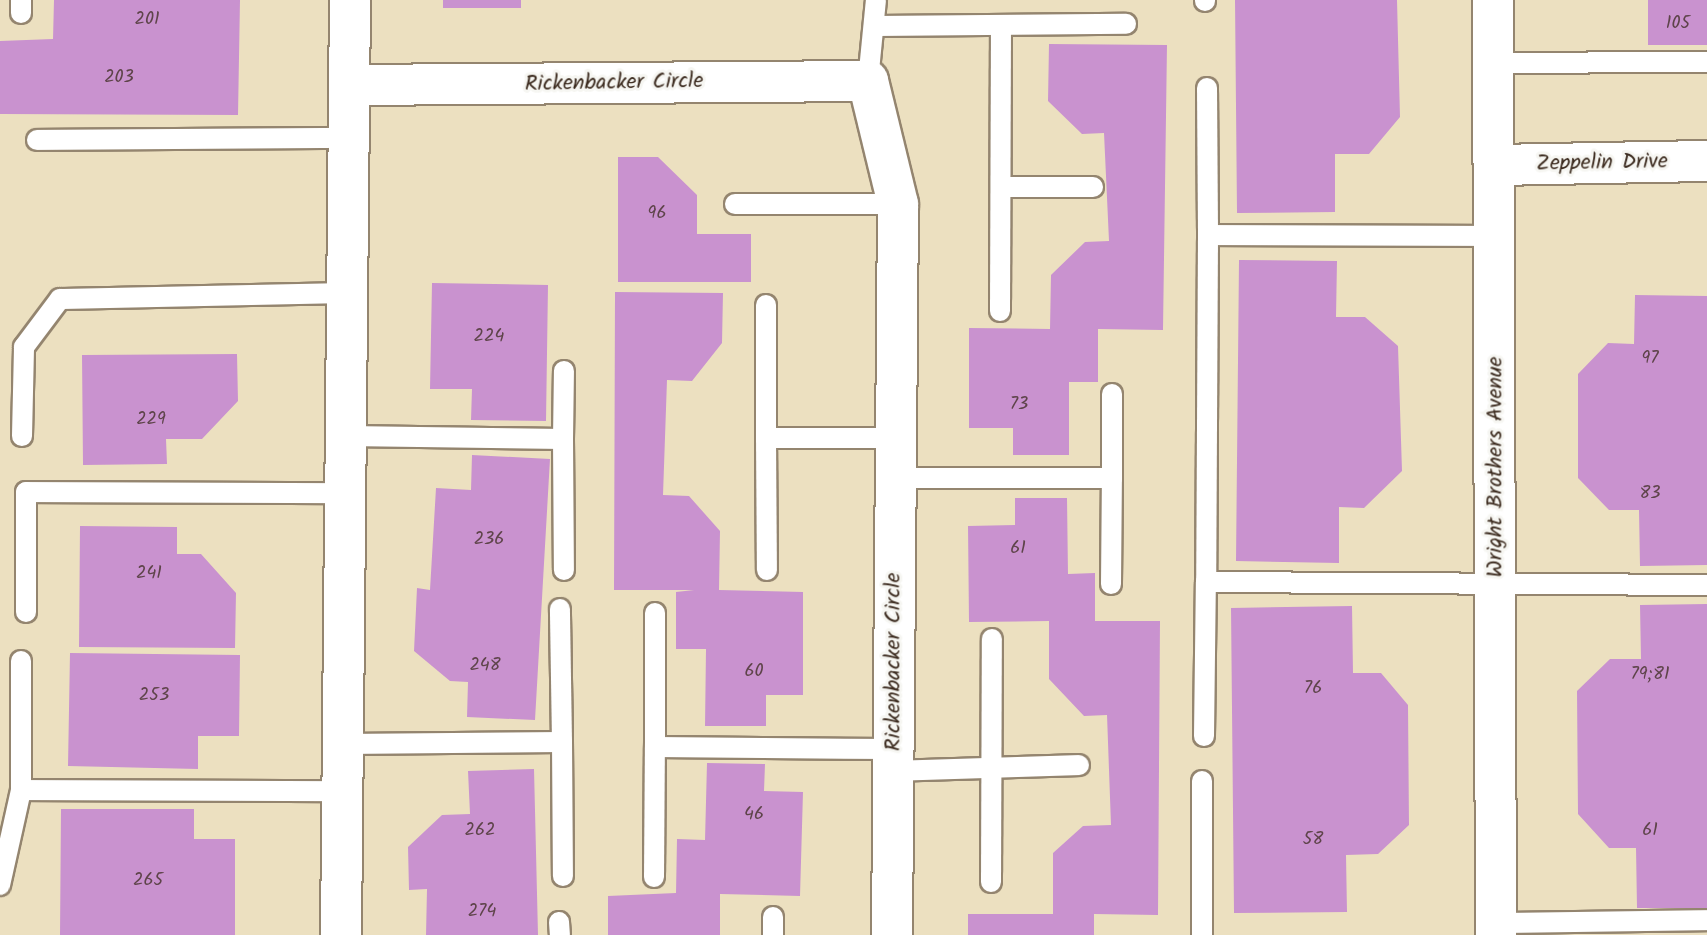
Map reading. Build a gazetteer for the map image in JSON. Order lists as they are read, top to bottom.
{
  "streets": {
    "street": ["Rickenbacker Circle", "Zeppelin Drive", "Wright Brothers Avenue"]
  },
  "crossings": [
    ["Zeppelin Drive", "Wright Brothers Avenue"]
  ],
  "house_numbers": [
    "201",
    "105",
    "203",
    "96",
    "224",
    "97",
    "73",
    "229",
    "83",
    "236",
    "61",
    "241",
    "248",
    "60",
    "79;81",
    "76",
    "253",
    "46",
    "262",
    "61",
    "58",
    "265",
    "274"
  ]
}
